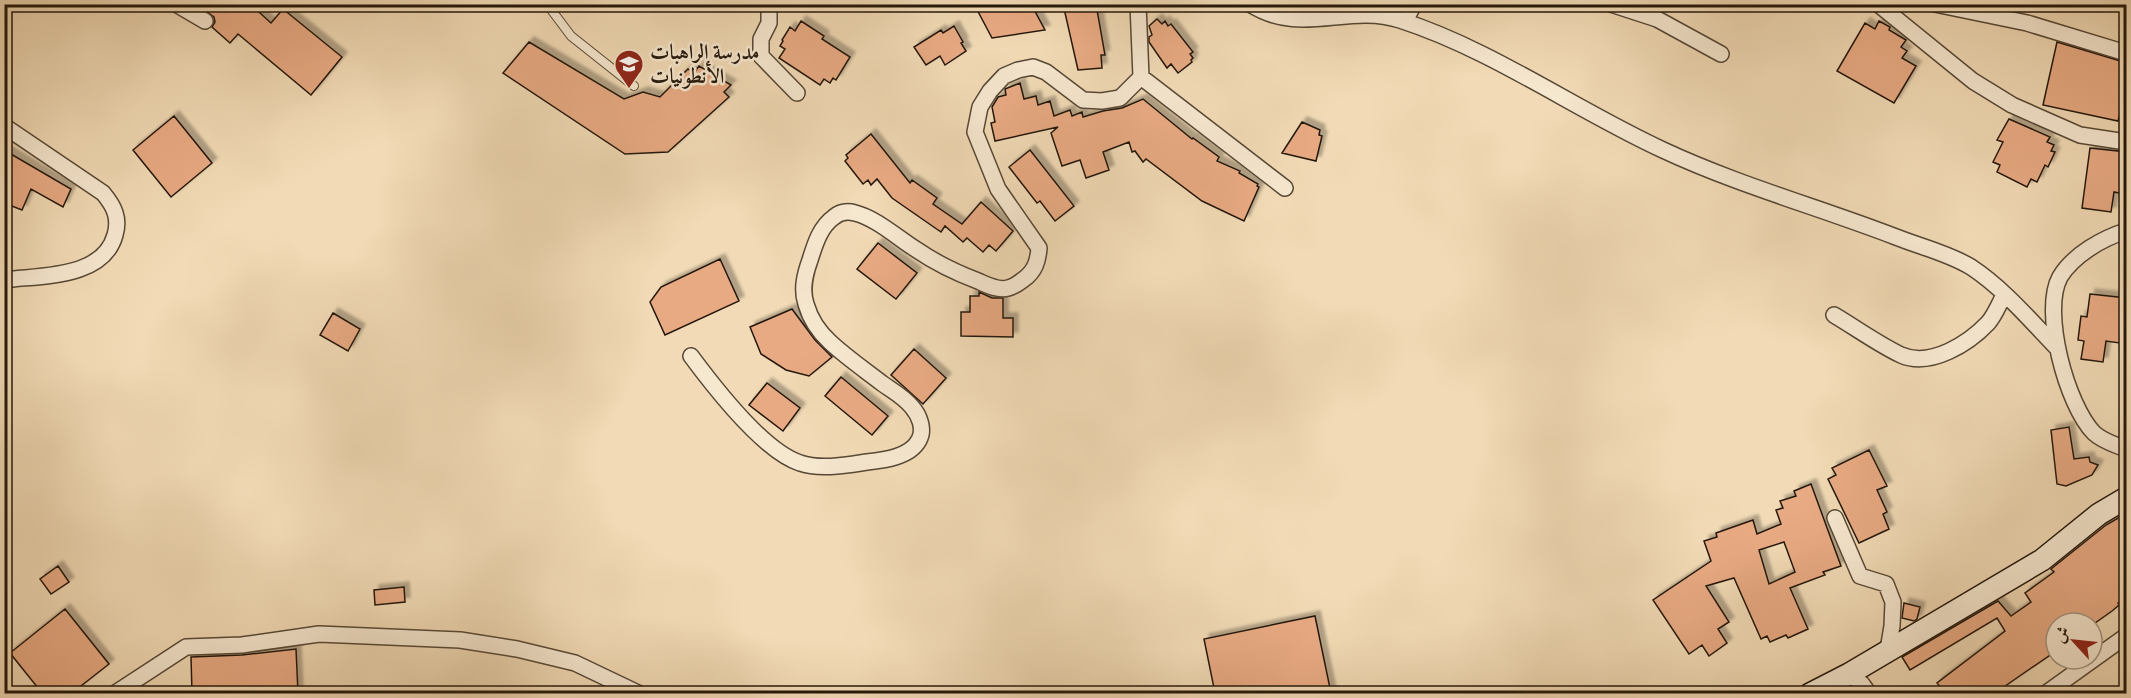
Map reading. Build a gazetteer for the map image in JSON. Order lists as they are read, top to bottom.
{
  "places": {
    "school or university": ["مدرسة الراهبات الأنطونيات"]
  },
  "north": "top left"
}
